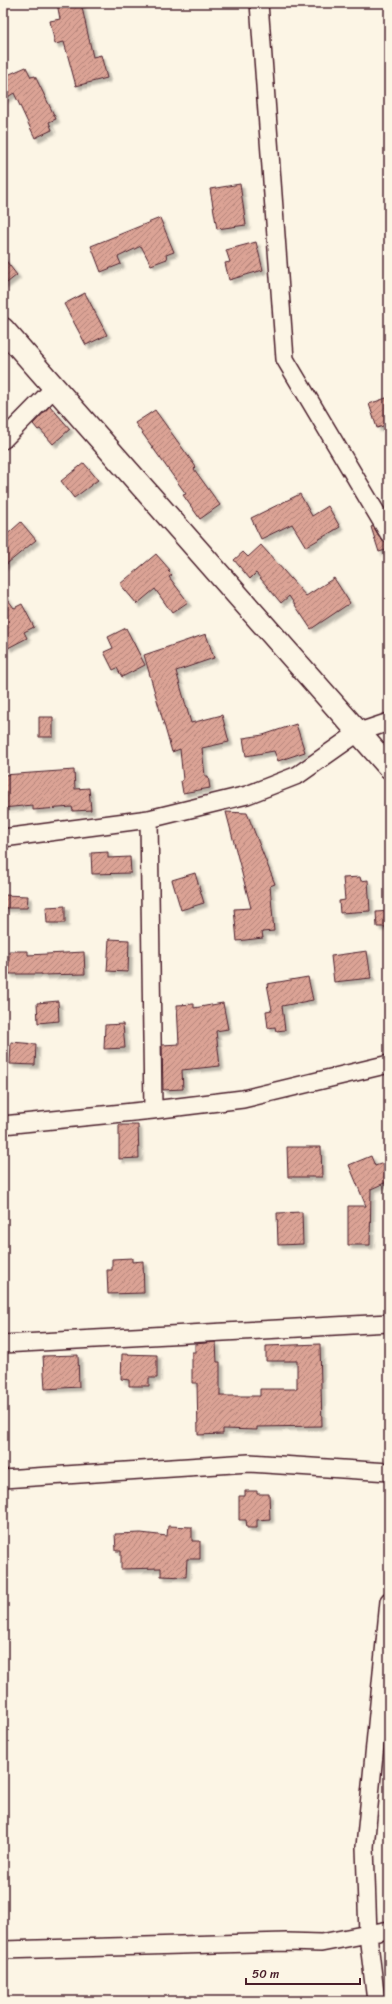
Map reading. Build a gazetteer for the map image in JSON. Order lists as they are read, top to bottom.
{
  "scale_bar": "50 m"
}
